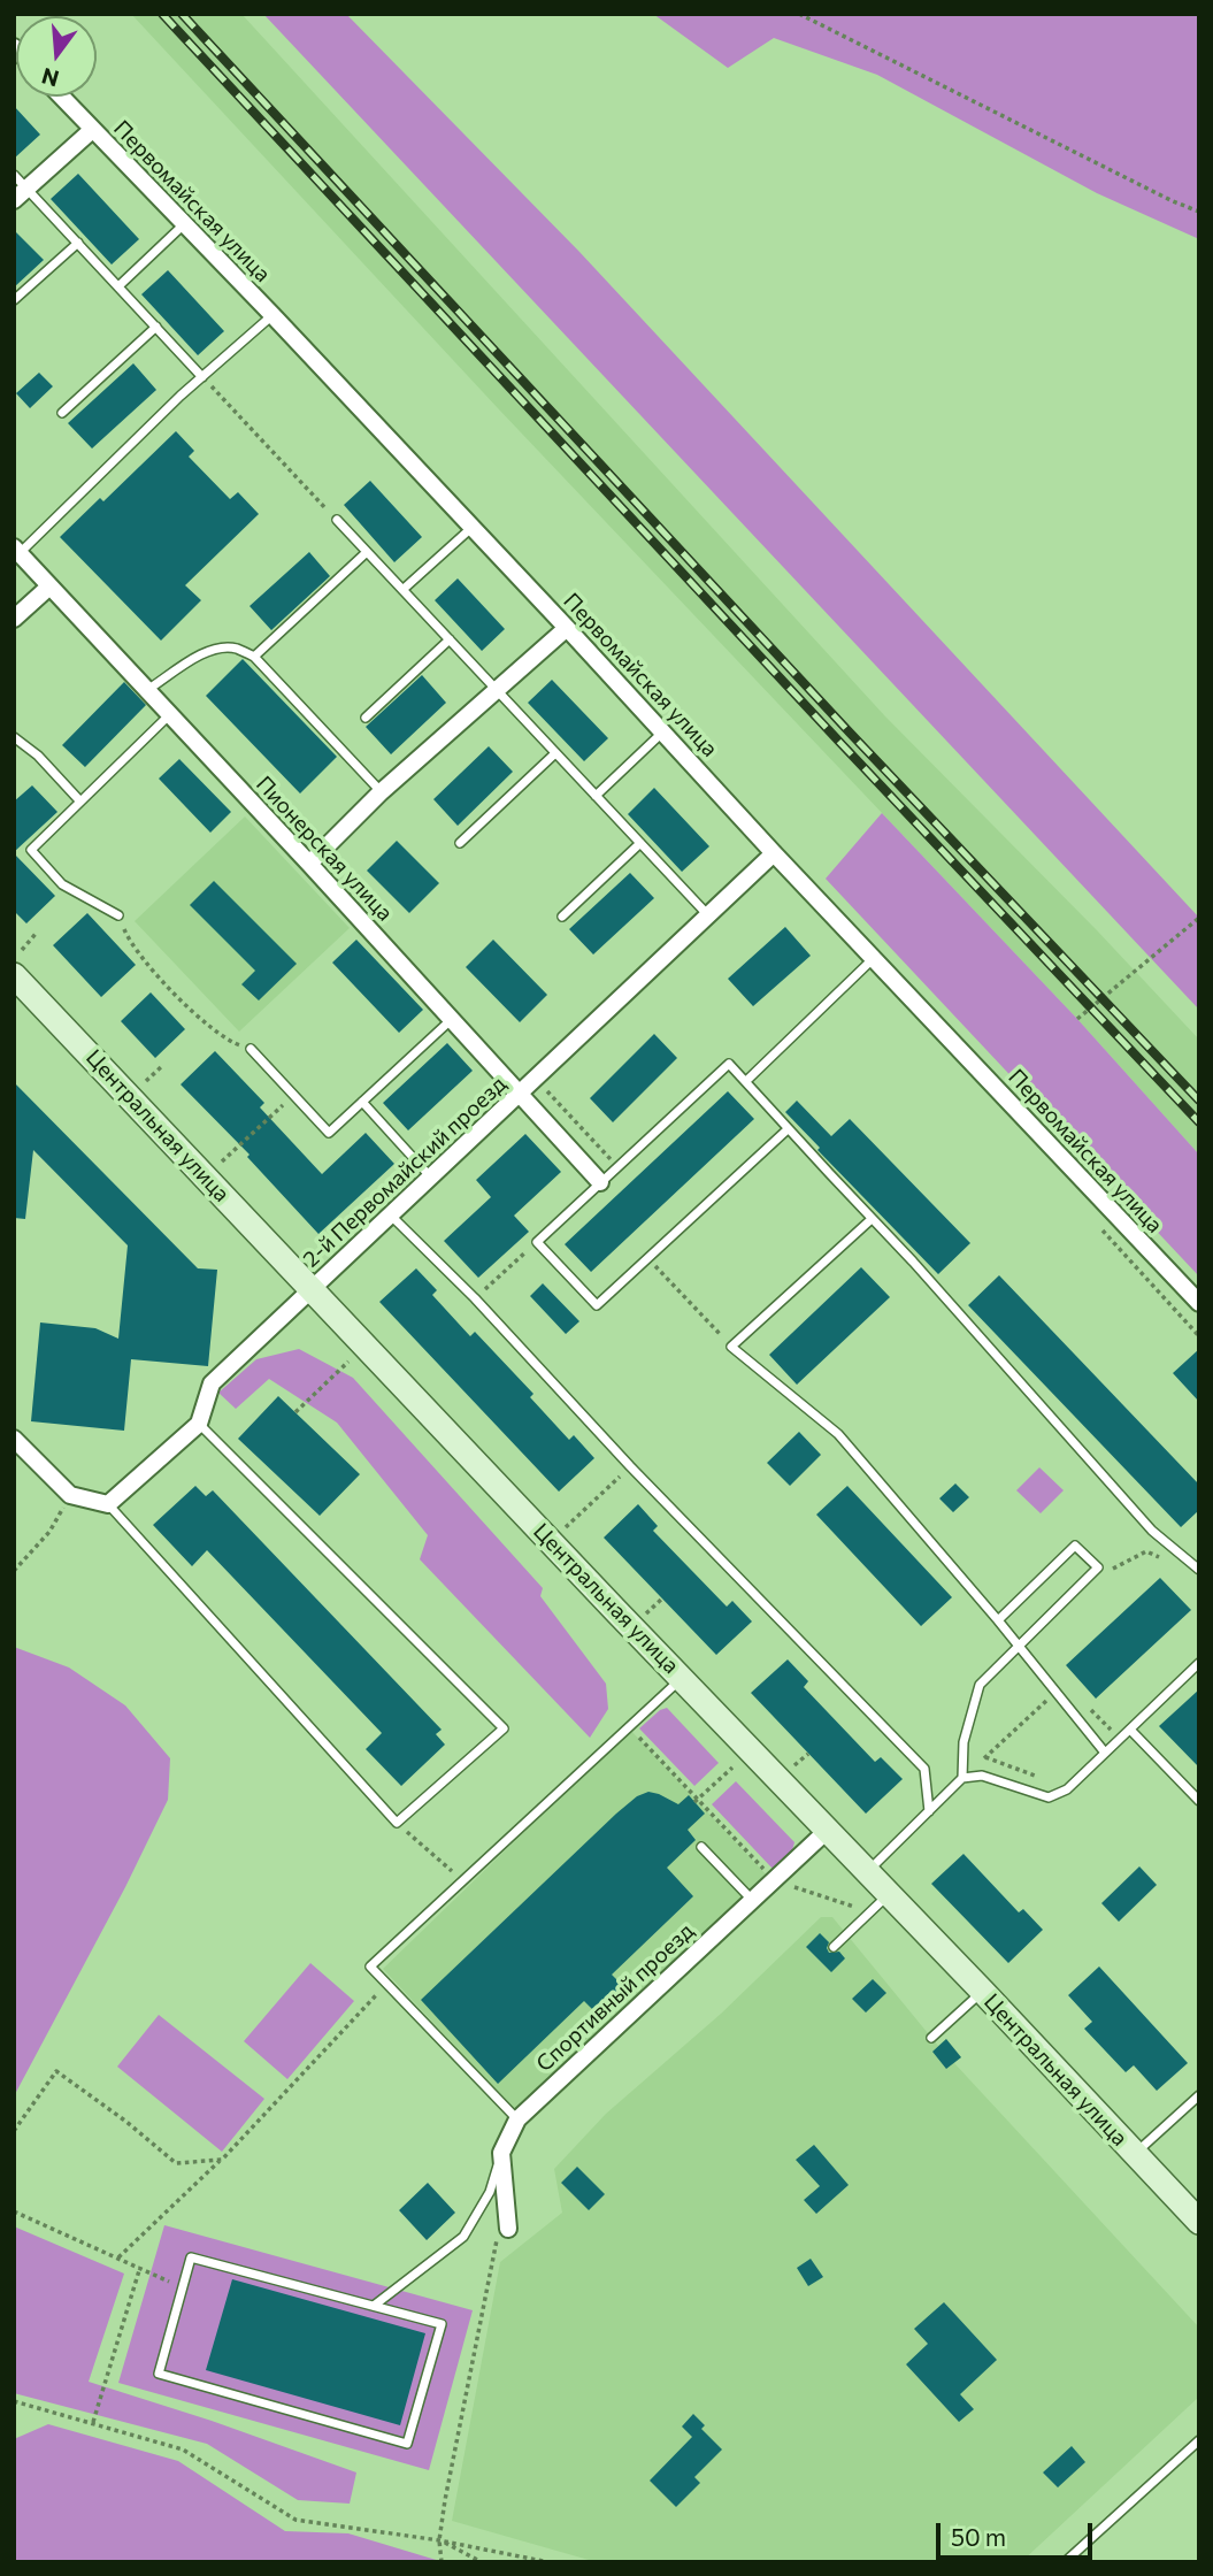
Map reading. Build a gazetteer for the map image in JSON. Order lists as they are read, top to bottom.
{
  "streets": {
    "main road": ["Центральная улица"],
    "street": [
      "Первомайская улица",
      "Пионерская улица",
      "2-й Первомайский проезд",
      "Спортивный проезд"
    ]
  },
  "crossings": [
    ["Первомайская улица", "2-й Первомайский проезд"],
    ["Пионерская улица", "2-й Первомайский проезд"],
    ["Центральная улица", "2-й Первомайский проезд"],
    ["Центральная улица", "Спортивный проезд"]
  ],
  "scale_bar": "50 m",
  "north": "bottom"
}
